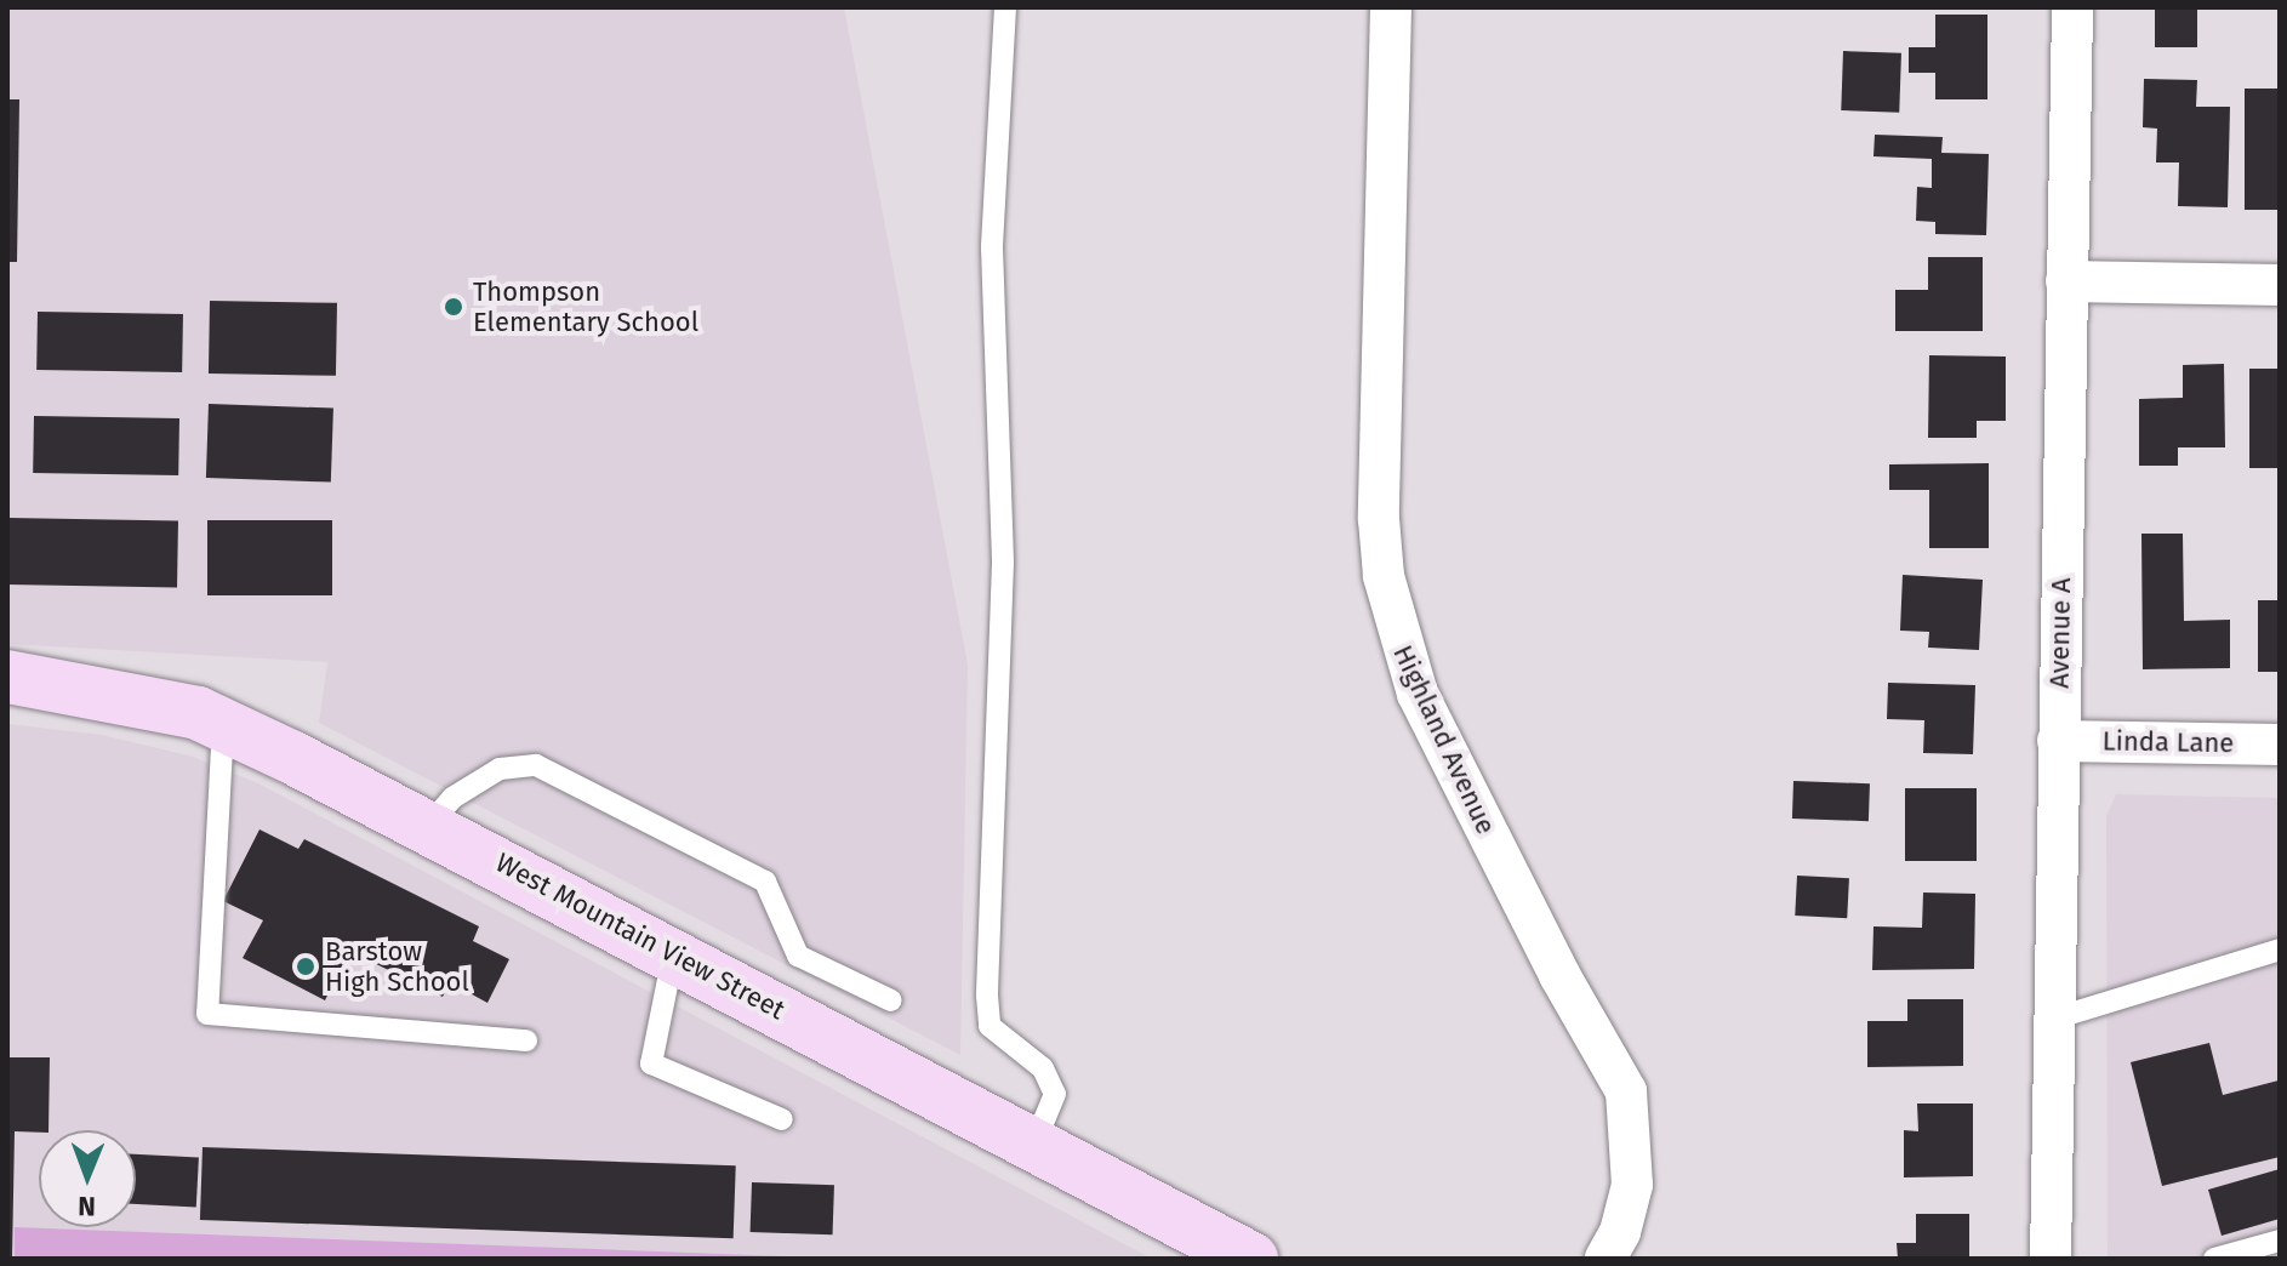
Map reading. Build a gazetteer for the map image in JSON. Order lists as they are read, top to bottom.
{
  "streets": {
    "street": [
      "Avenue A",
      "Highland Avenue",
      "Linda Lane",
      "West Mountain View Street"
    ]
  },
  "crossings": [
    ["Avenue A", "Linda Lane"]
  ],
  "places": ["Thompson Elementary School", "Barstow High School"],
  "north": "bottom"
}
